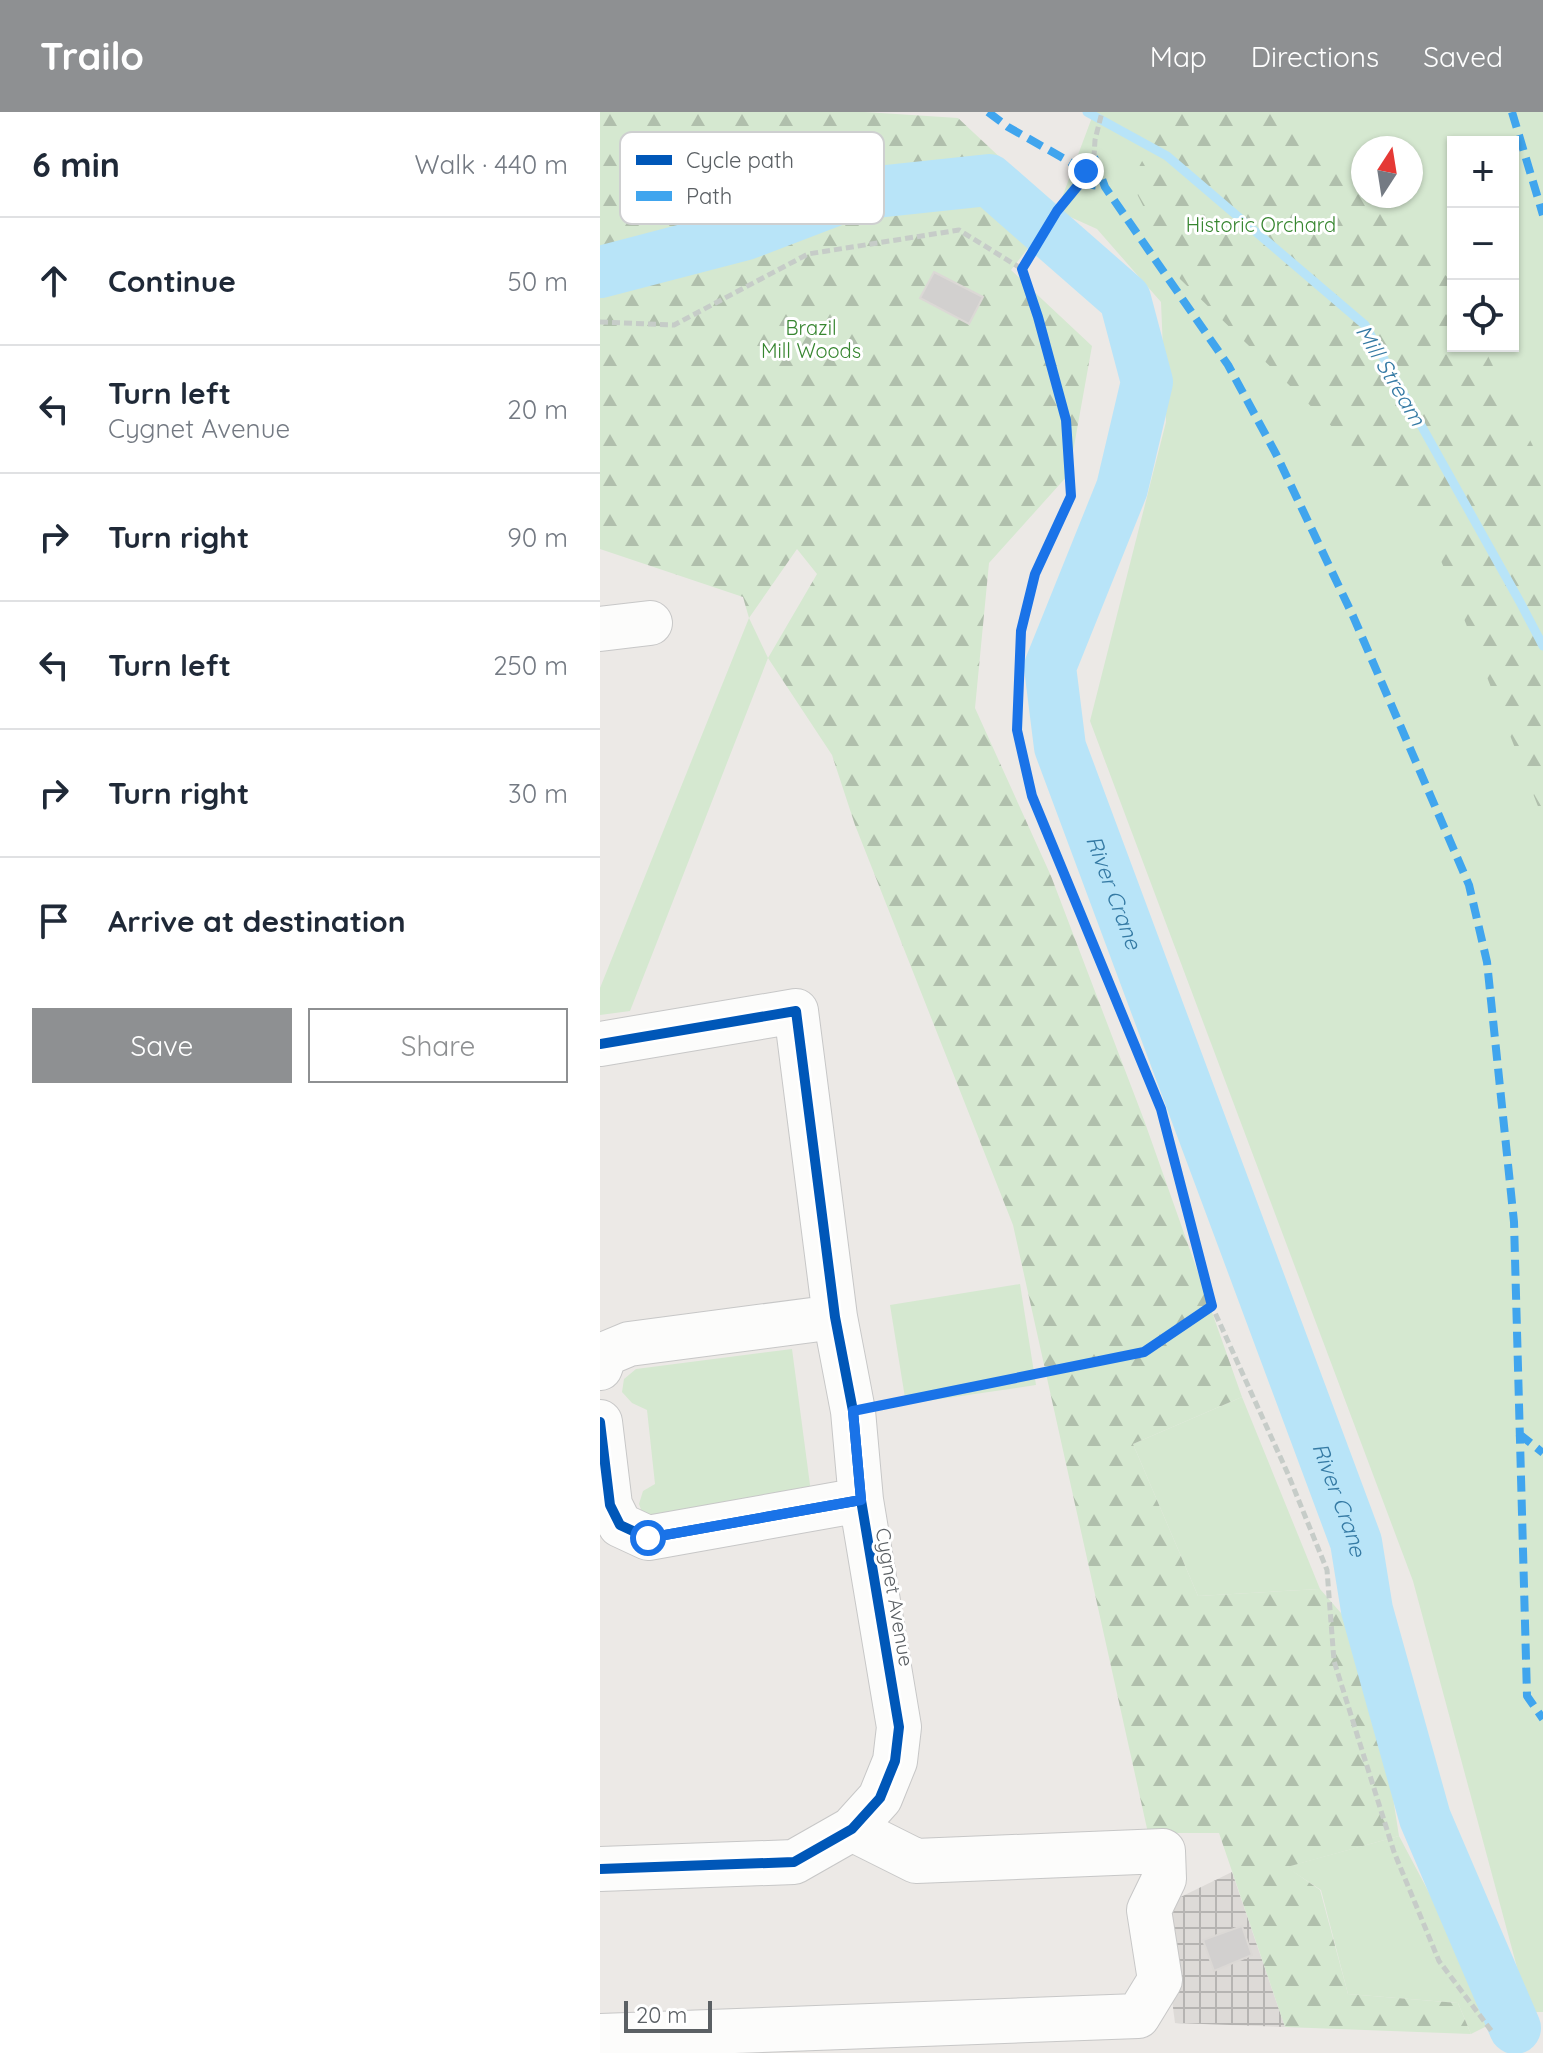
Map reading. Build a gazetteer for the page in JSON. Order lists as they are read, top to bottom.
{
  "streets": {
    "street": ["Cygnet Avenue"]
  },
  "water": ["Mill Stream", "River Crane"],
  "parks": ["Historic Orchard", "Brazil Mill Woods"],
  "legend": ["Cycle path", "Path"],
  "scale_bar": "20 m",
  "north": "top",
  "page": {
    "header": "Trailo",
    "nav": ["Map", "Directions", "Saved"],
    "heading": ["6 min", "Walk · 440 m"],
    "map_buttons": ["+", "−"],
    "list": [
      ["Continue", "50 m"],
      ["Turn left", "Cygnet Avenue", "20 m"],
      ["Turn right", "90 m"],
      ["Turn left", "250 m"],
      ["Turn right", "30 m"],
      "Arrive at destination"
    ],
    "buttons": ["Save", "Share"],
    "scale": "20 m"
  }
}
